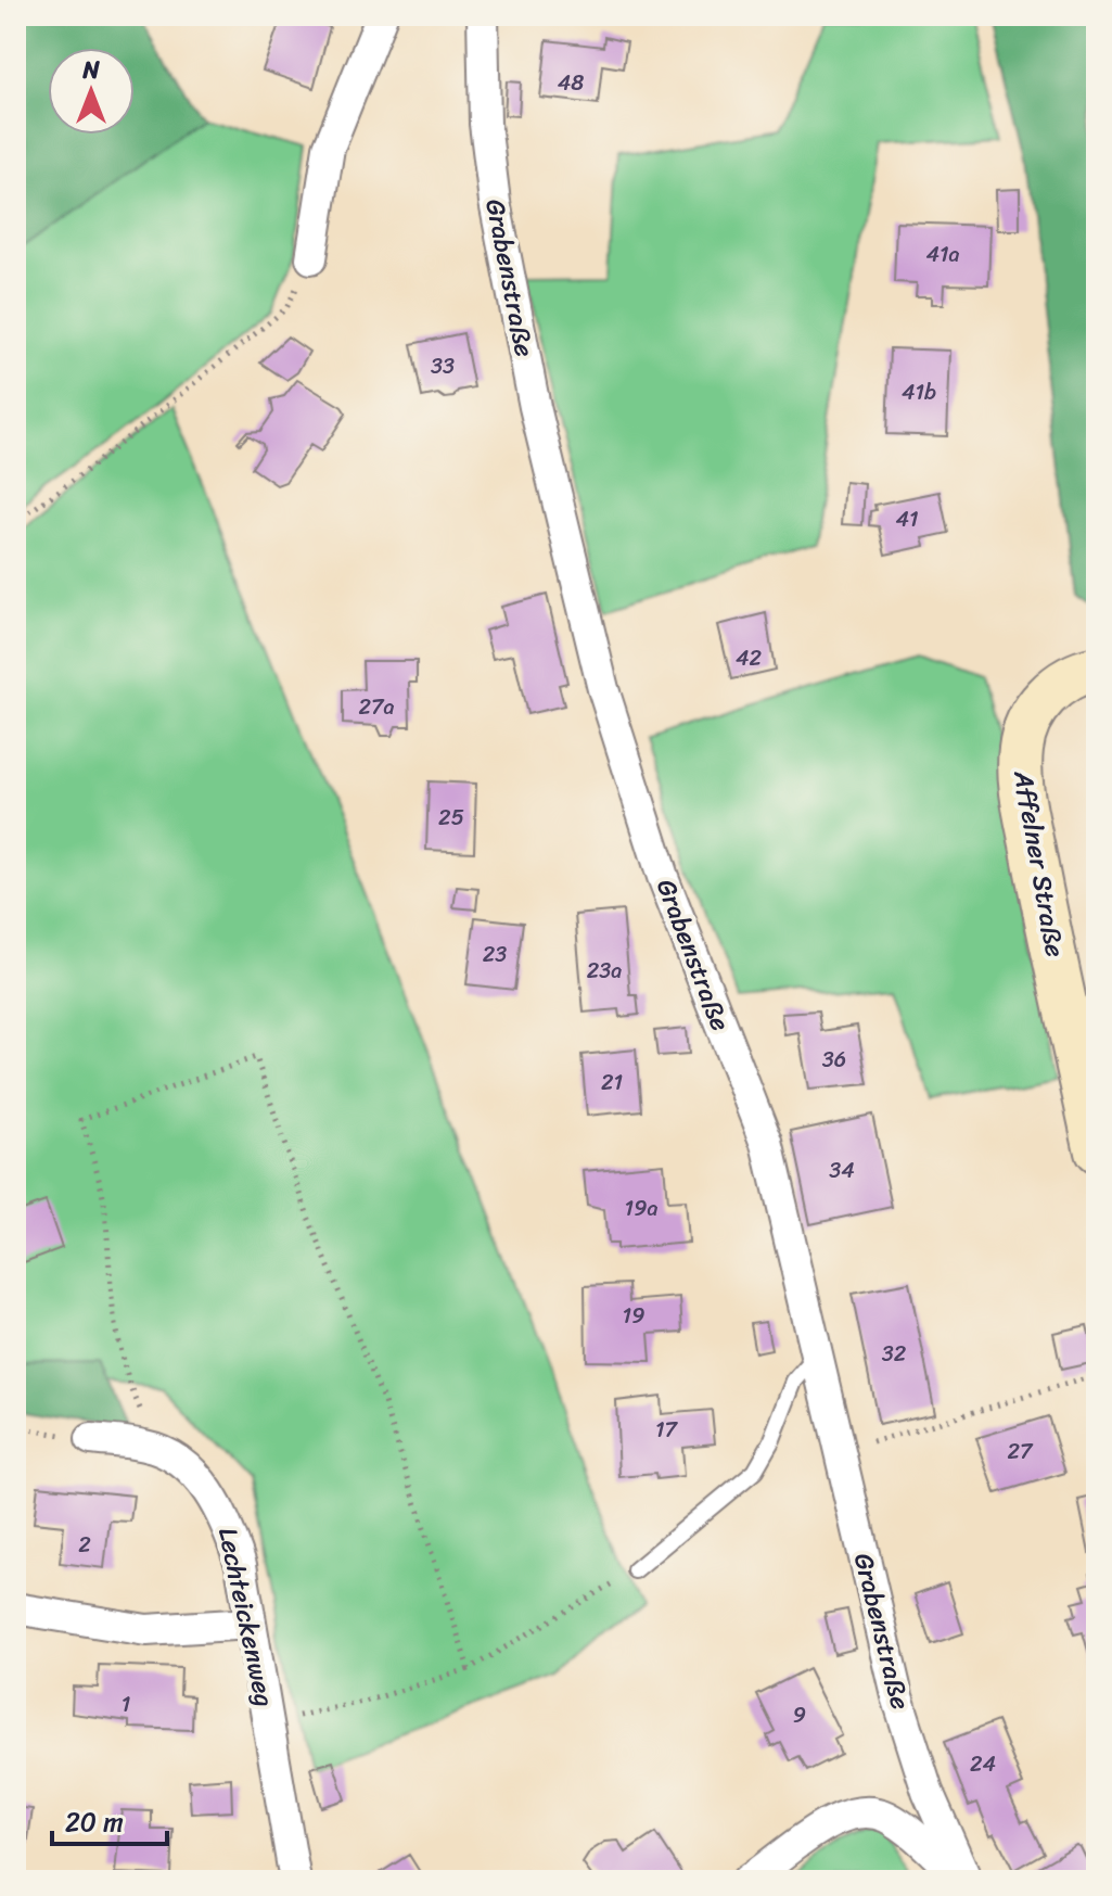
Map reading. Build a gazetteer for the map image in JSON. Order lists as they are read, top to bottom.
{
  "streets": {
    "main road": ["Affelner Straße"],
    "street": ["Grabenstraße", "Lechteickenweg"]
  },
  "house_numbers": [
    "48",
    "41a",
    "33",
    "41b",
    "41",
    "42",
    "27a",
    "25",
    "23",
    "23a",
    "36",
    "21",
    "34",
    "19a",
    "19",
    "32",
    "17",
    "27",
    "2",
    "1",
    "9",
    "24"
  ],
  "scale_bar": "20 m",
  "north": "top"
}
